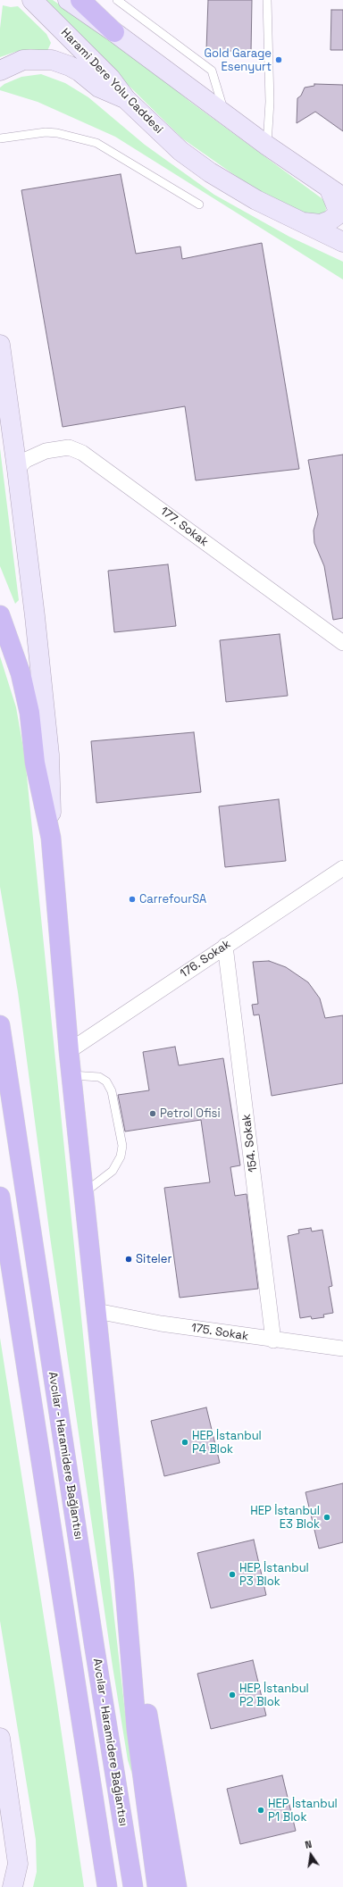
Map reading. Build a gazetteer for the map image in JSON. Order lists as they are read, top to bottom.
{
  "streets": {
    "highway": ["Avcılar - Haramidere Bağlantısı"],
    "main road": ["Harami Dere Yolu Caddesi"],
    "street": [
      "177. Sokak",
      "176. Sokak",
      "154. Sokak",
      "175. Sokak"
    ]
  },
  "crossings": [
    ["176. Sokak", "154. Sokak"],
    ["154. Sokak", "175. Sokak"]
  ],
  "places": [
    "Gold Garage Esenyurt",
    "CarrefourSA",
    "Petrol Ofisi",
    "Siteler",
    "HEP İstanbul P4 Blok",
    "HEP İstanbul E3 Blok",
    "HEP İstanbul P3 Blok",
    "HEP İstanbul P2 Blok",
    "HEP İstanbul P1 Blok"
  ],
  "north": "top"
}
